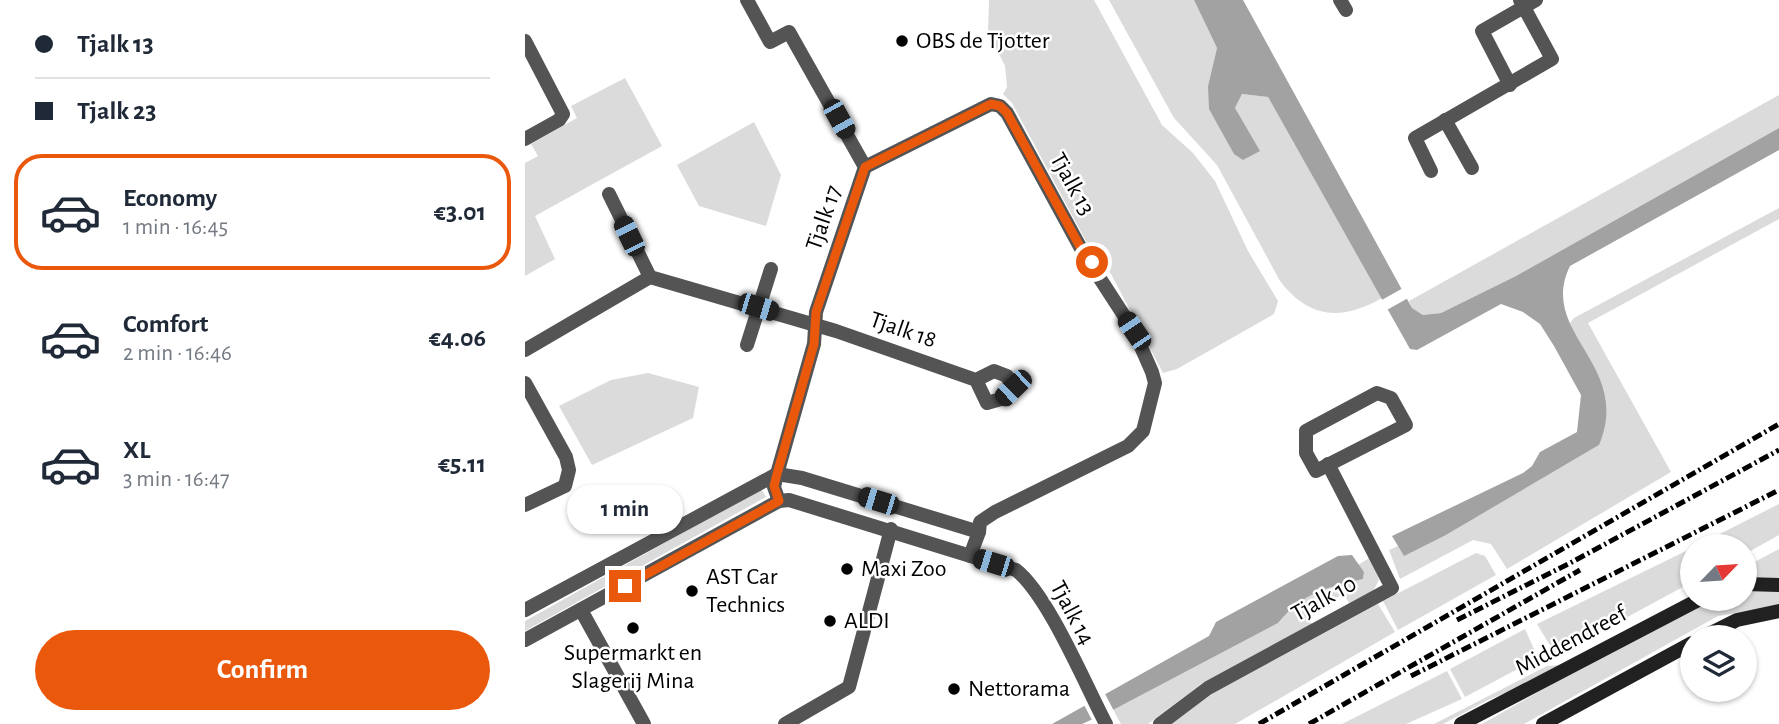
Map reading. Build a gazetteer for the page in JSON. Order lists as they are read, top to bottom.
{
  "streets": {
    "main road": ["Middendreef"],
    "street": [
      "Tjalk 13",
      "Tjalk 17",
      "Tjalk 18",
      "Tjalk 10",
      "Tjalk 14"
    ]
  },
  "crossings": [
    ["Tjalk 13", "Tjalk 17"],
    ["Tjalk 17", "Tjalk 18"],
    ["Tjalk 17", "Tjalk 14"]
  ],
  "places": [
    "OBS de Tjotter",
    "Maxi Zoo",
    "AST Car Technics",
    "ALDI",
    "Supermarkt en Slagerij Mina",
    "Nettorama"
  ],
  "north": "top right",
  "page": {
    "banner": ["Tjalk 13", "Tjalk 23"],
    "list": [
      {
        "name": "Economy",
        "note": "1 min · 16:45",
        "value": "€3.01"
      },
      {
        "name": "Comfort",
        "note": "2 min · 16:46",
        "value": "€4.06"
      },
      {
        "name": "XL",
        "note": "3 min · 16:47",
        "value": "€5.11"
      }
    ],
    "bubble": "1 min",
    "buttons": "Confirm"
  }
}
